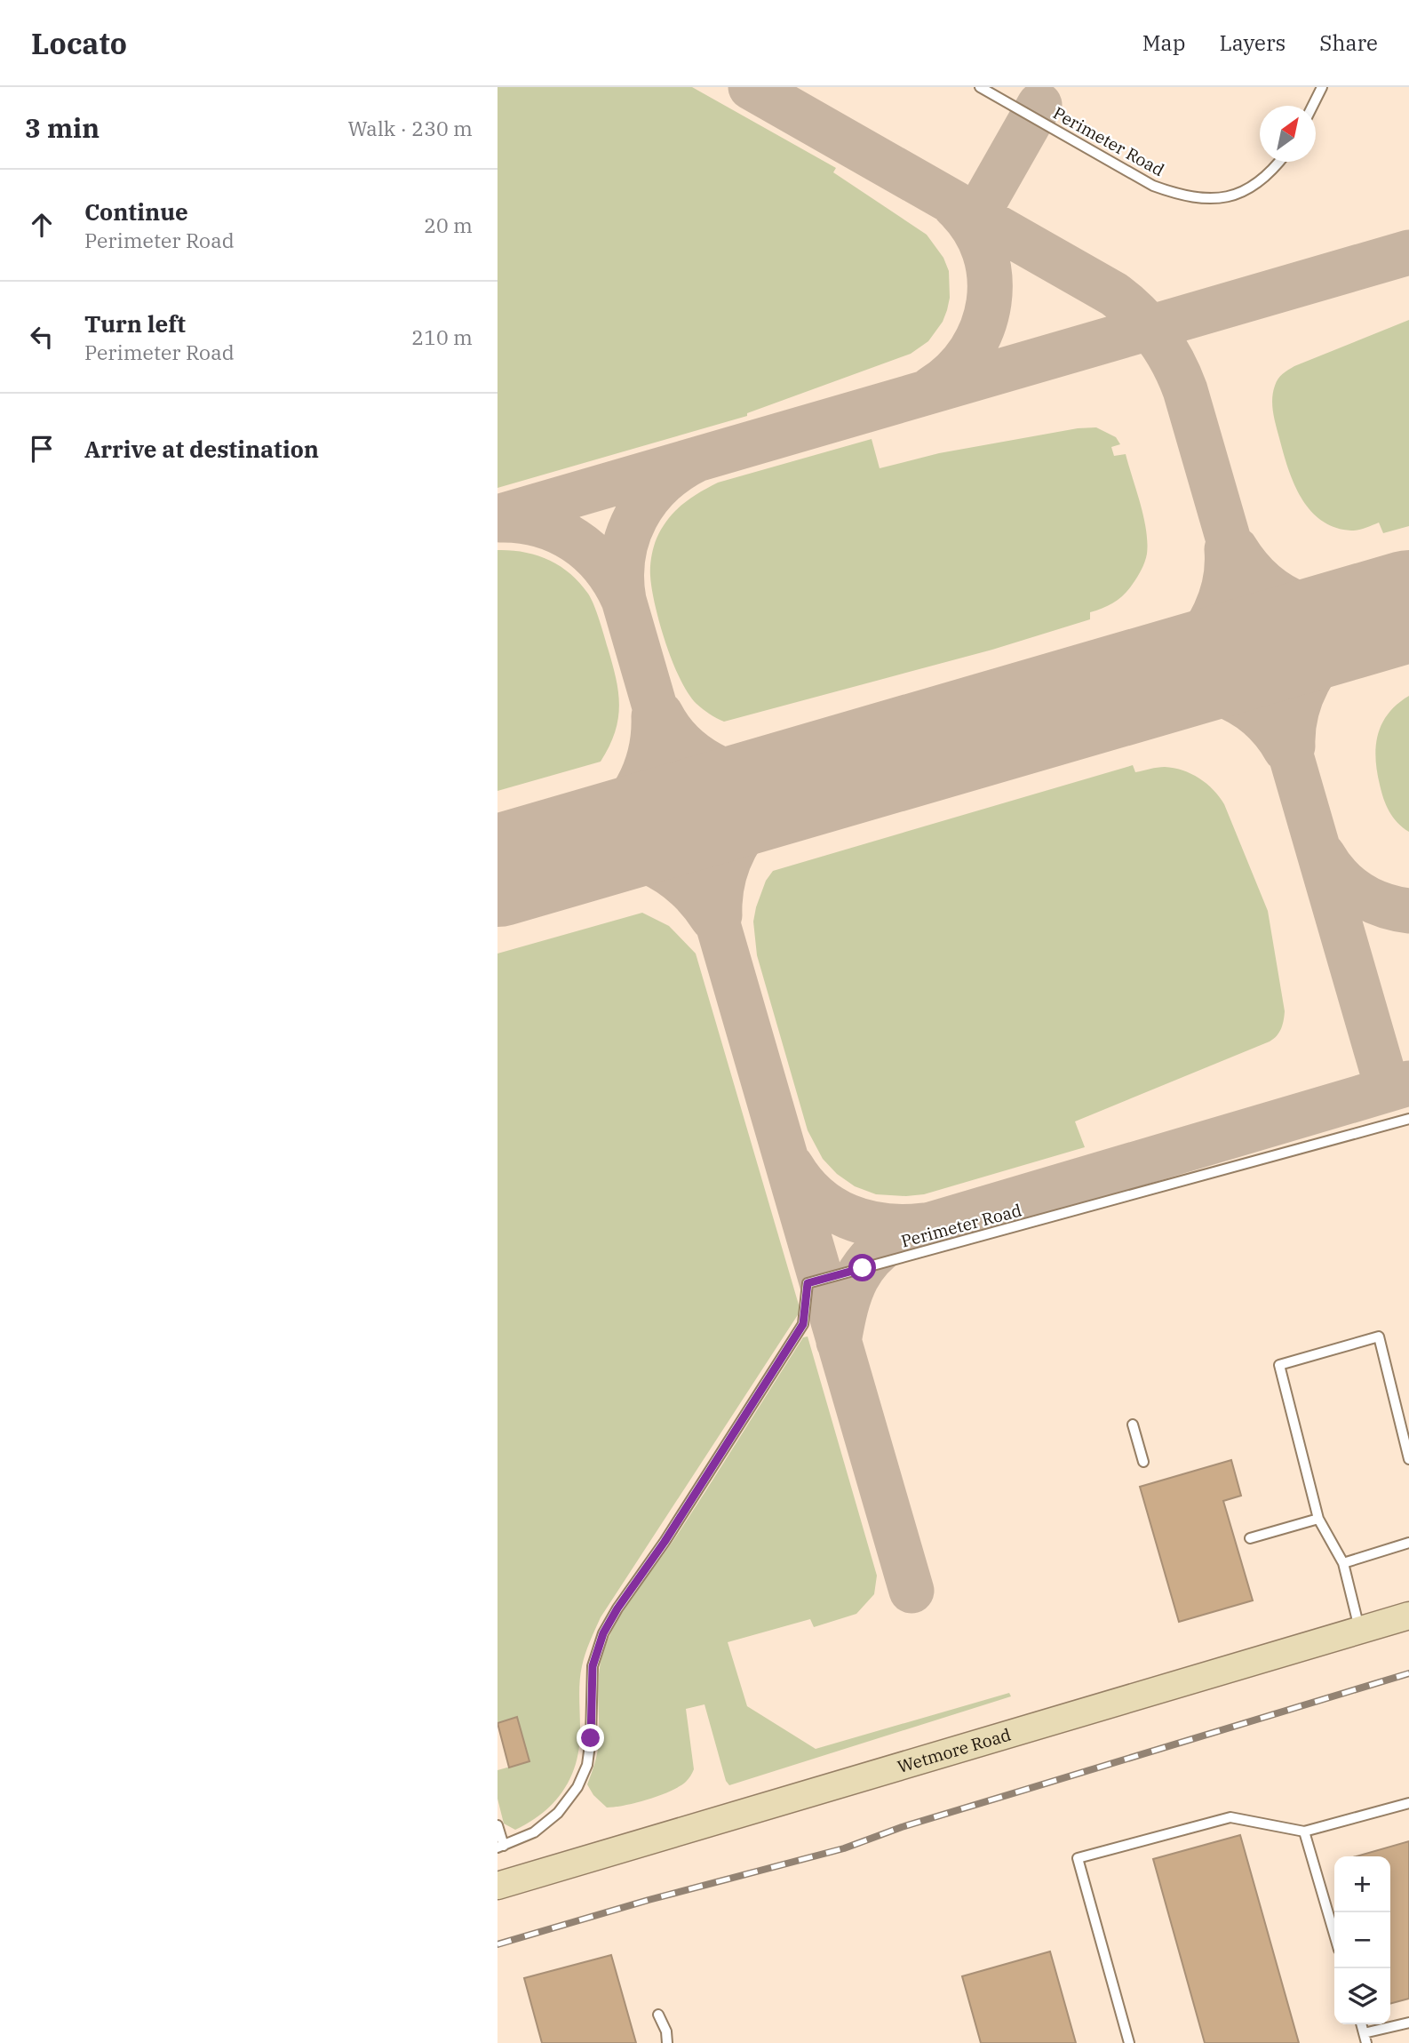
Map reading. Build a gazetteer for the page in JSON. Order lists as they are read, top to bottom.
{
  "streets": {
    "main road": ["Wetmore Road"],
    "lane": ["Perimeter Road"]
  },
  "north": "top right",
  "page": {
    "header": "Locato",
    "nav": ["Map", "Layers", "Share"],
    "heading": ["3 min", "Walk · 230 m"],
    "list": [
      ["Continue", "Perimeter Road", "20 m"],
      ["Turn left", "Perimeter Road", "210 m"],
      "Arrive at destination"
    ],
    "map_buttons": ["+", "−"]
  }
}
